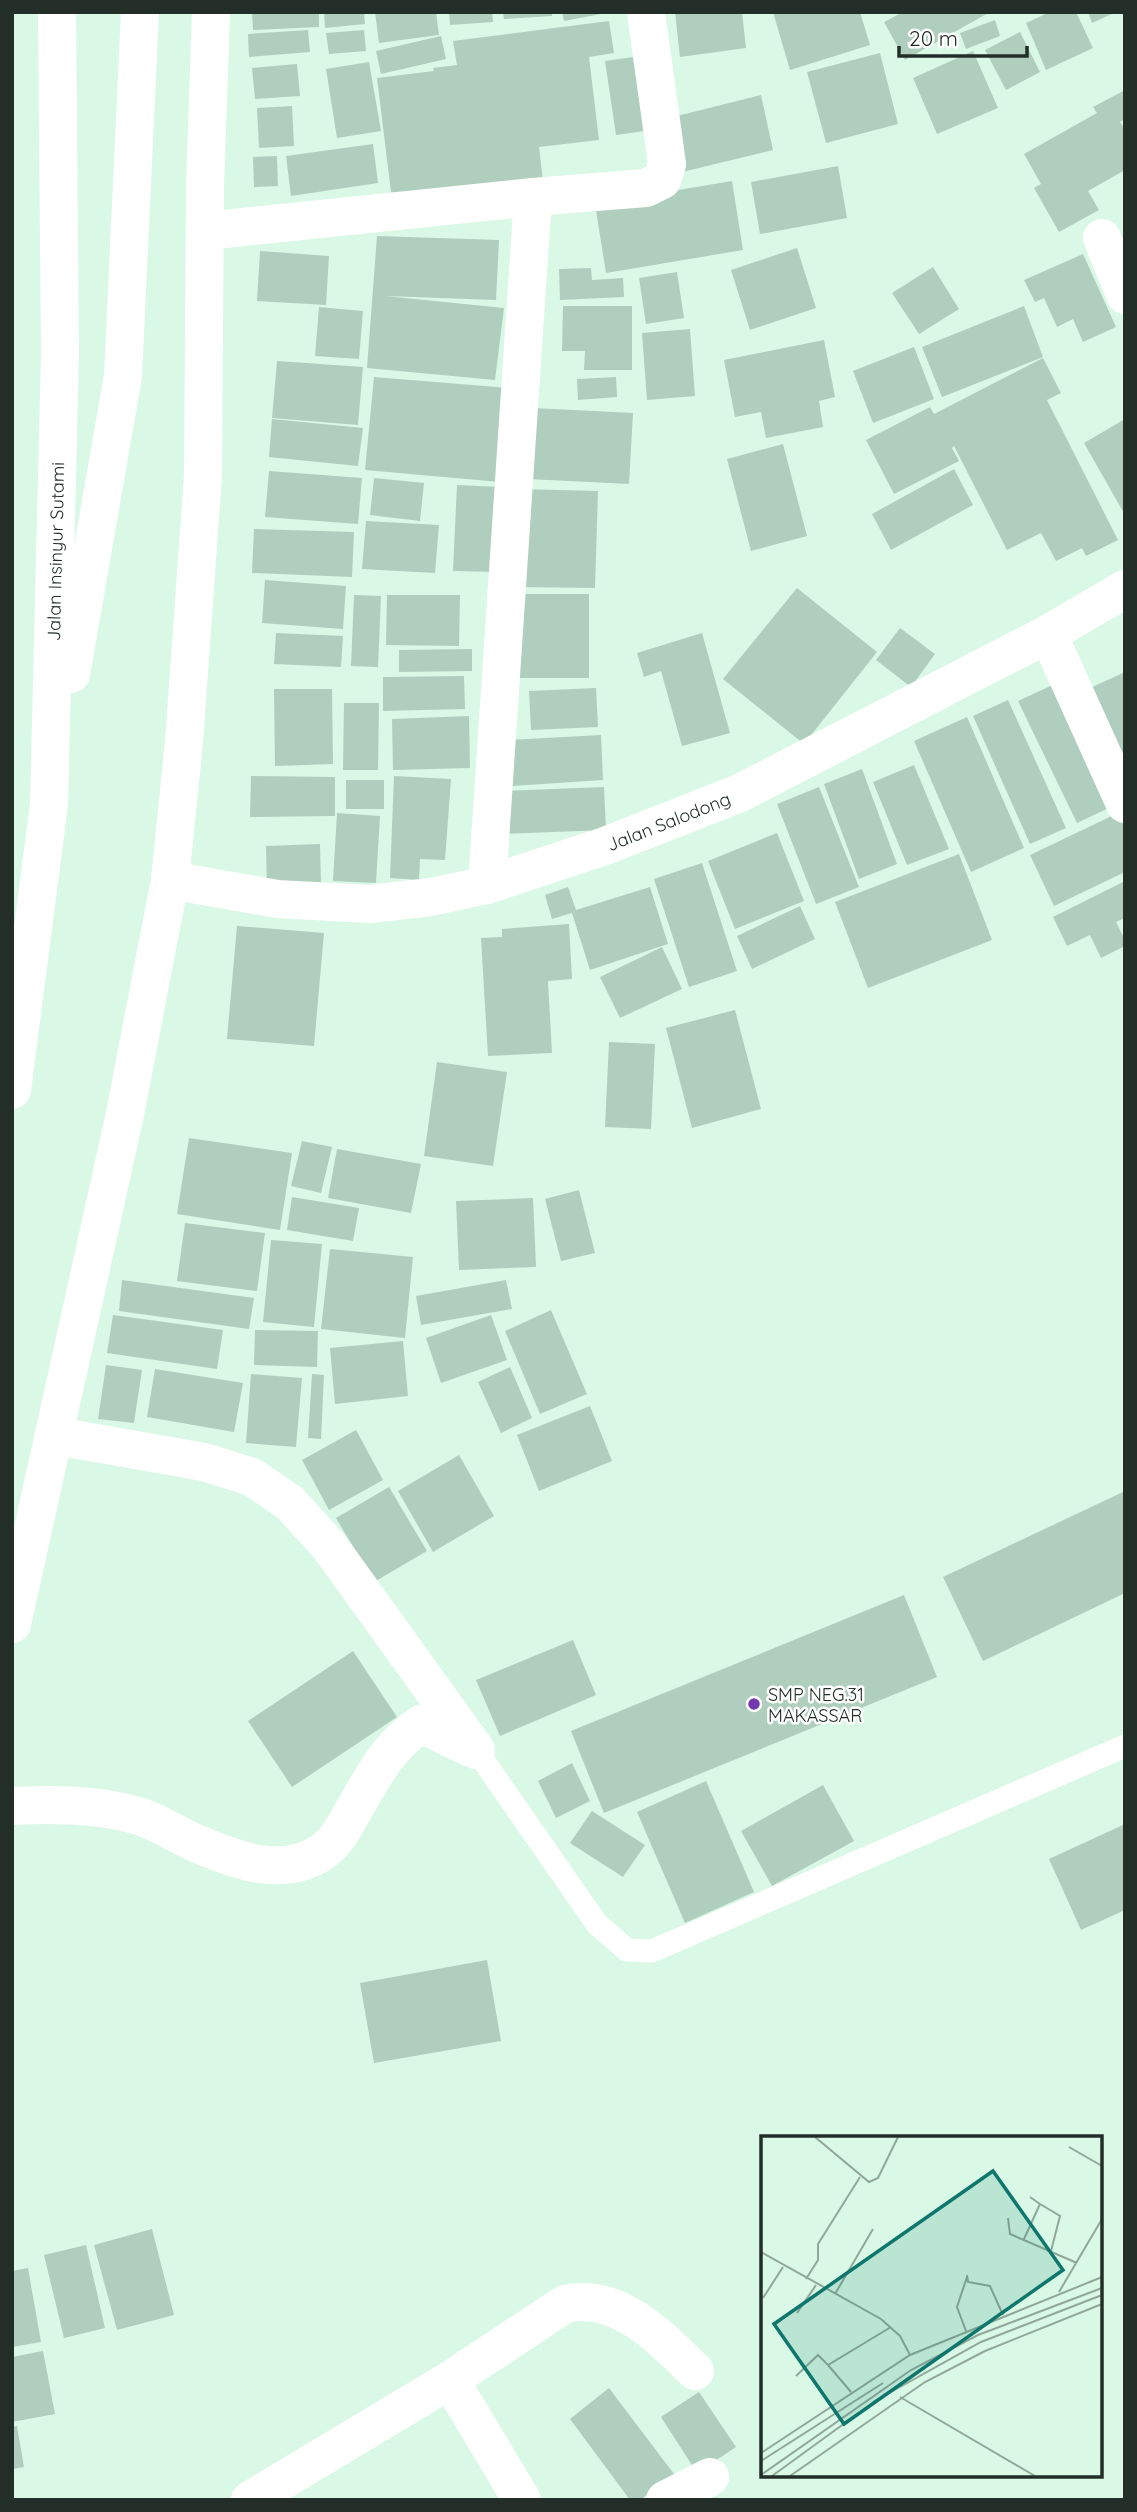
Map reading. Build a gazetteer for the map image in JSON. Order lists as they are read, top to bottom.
{
  "streets": {
    "main road": ["Jalan Insinyur Sutami", "Jalan Salodong"]
  },
  "places": ["SMP NEG.31 MAKASSAR"],
  "scale_bar": "20 m"
}
